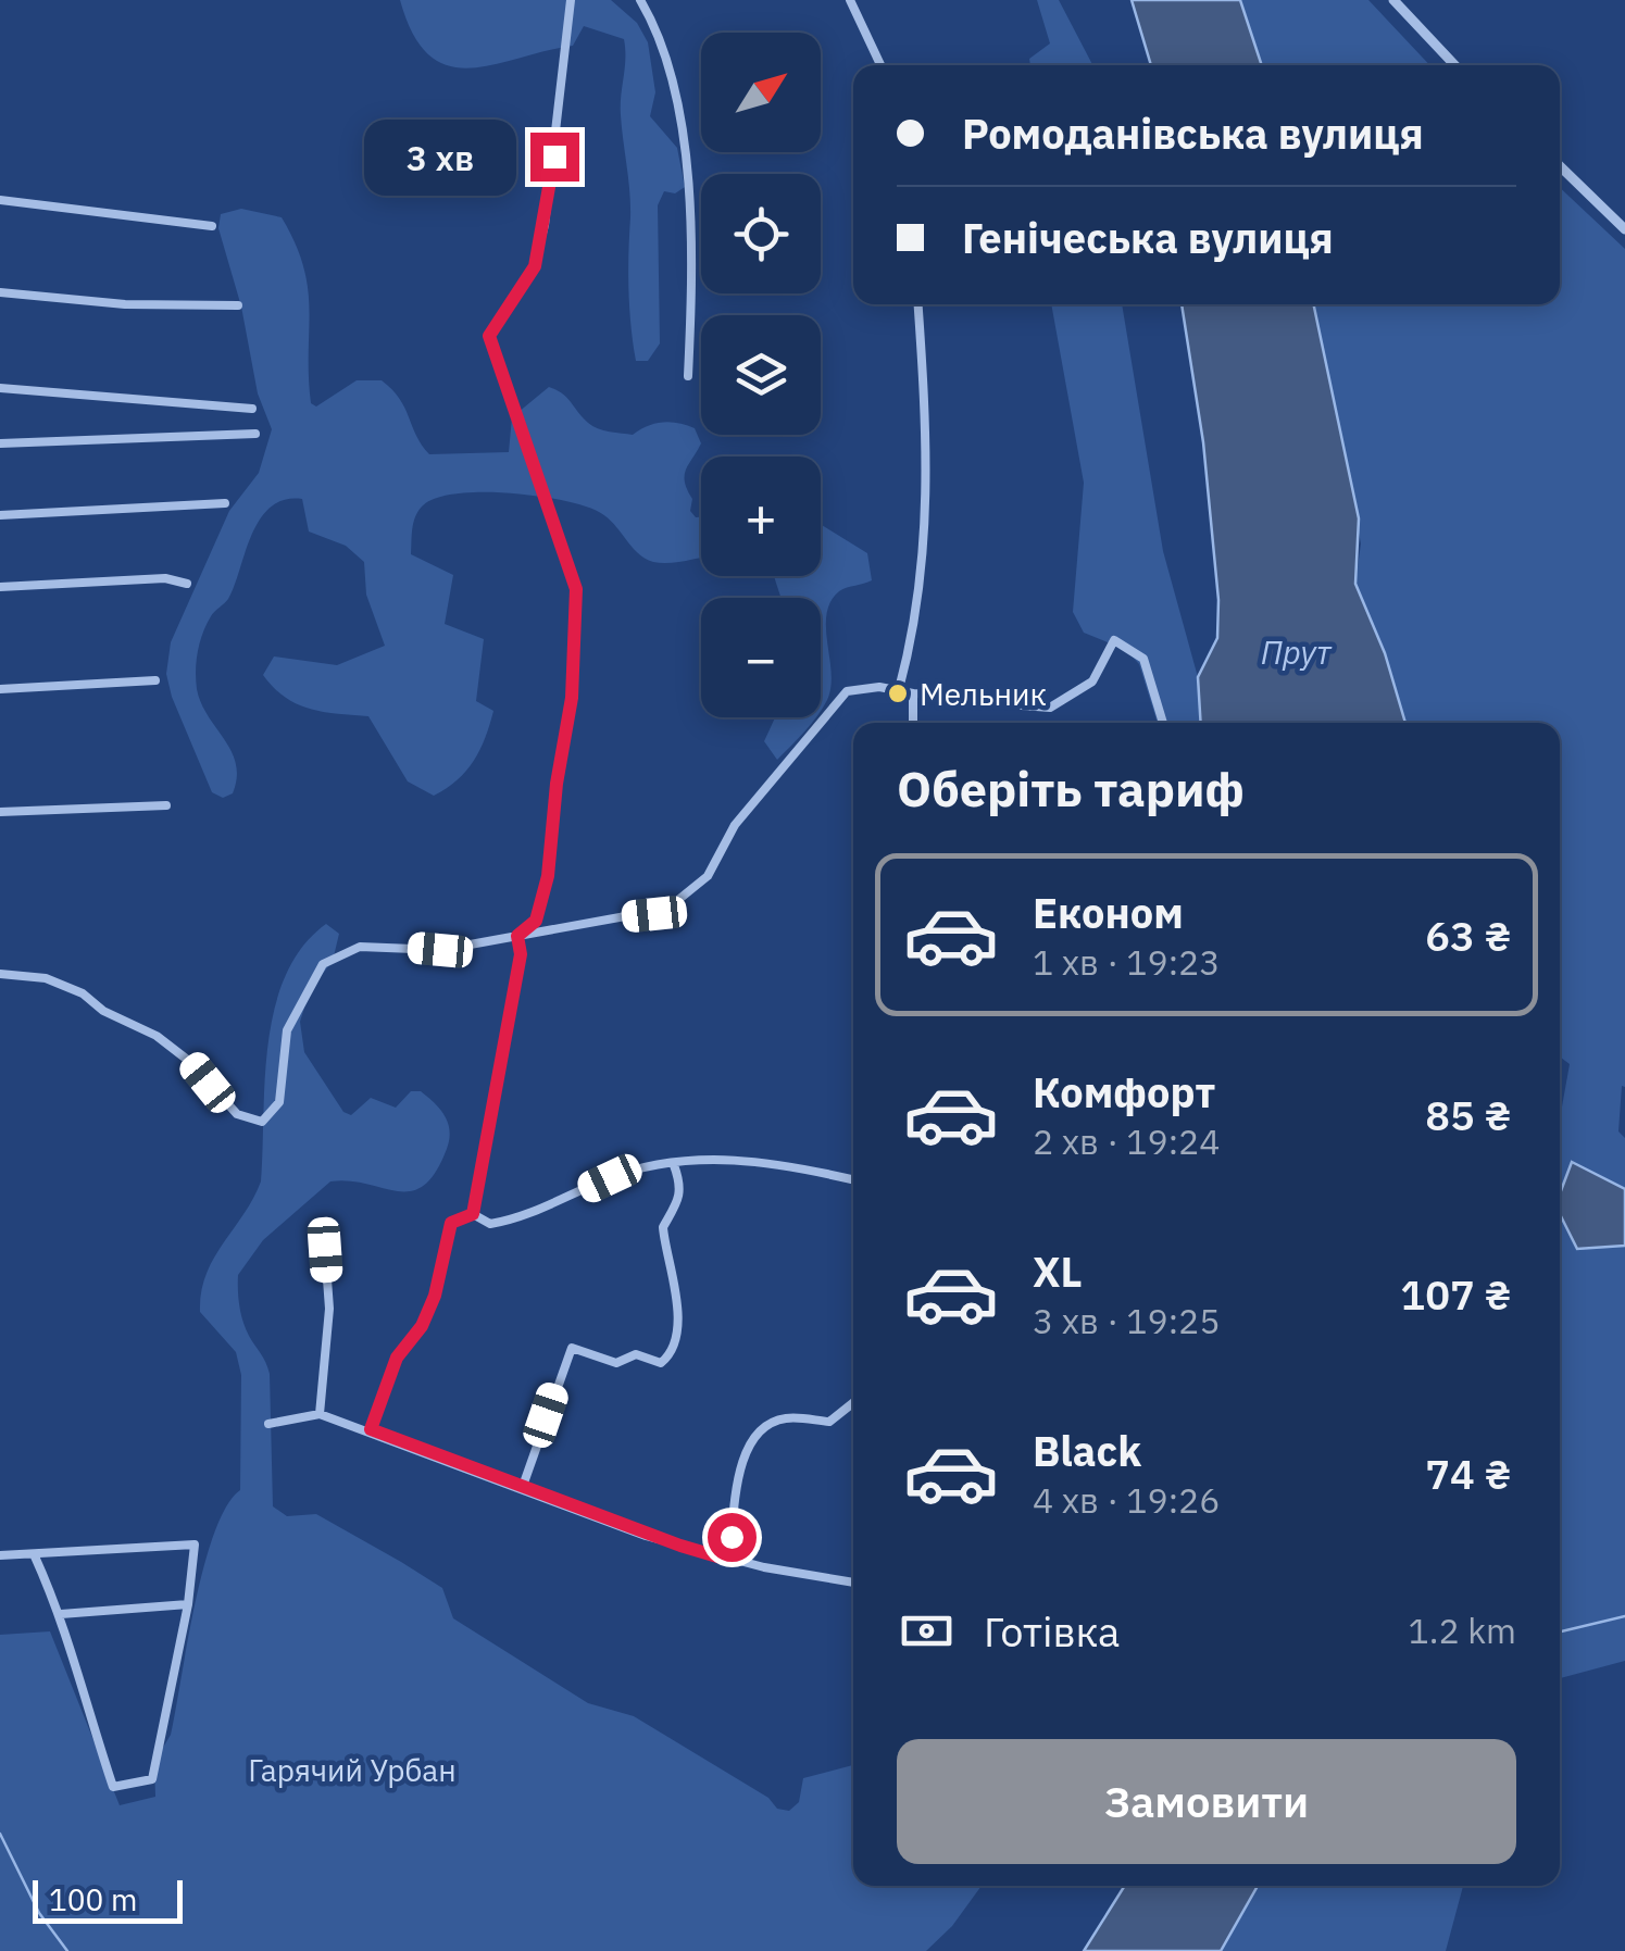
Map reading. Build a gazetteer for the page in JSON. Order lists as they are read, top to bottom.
{
  "water": ["Прут"],
  "parks": ["Гарячий Урбан"],
  "places": ["Мельник"],
  "scale_bar": "100 m",
  "north": "top right",
  "page": {
    "map_buttons": ["+", "−"],
    "banner": ["Ромоданівська вулиця", "Генічеська вулиця"],
    "bubble": "3 хв",
    "heading": "Оберіть тариф",
    "list": [
      {
        "name": "Економ",
        "note": "1 хв · 19:23",
        "value": "63 ₴"
      },
      {
        "name": "Комфорт",
        "note": "2 хв · 19:24",
        "value": "85 ₴"
      },
      {
        "name": "XL",
        "note": "3 хв · 19:25",
        "value": "107 ₴"
      },
      {
        "name": "Black",
        "note": "4 хв · 19:26",
        "value": "74 ₴"
      }
    ],
    "pay": ["Готівка", "1.2 km"],
    "buttons": "Замовити",
    "scale": "100 m"
  }
}
